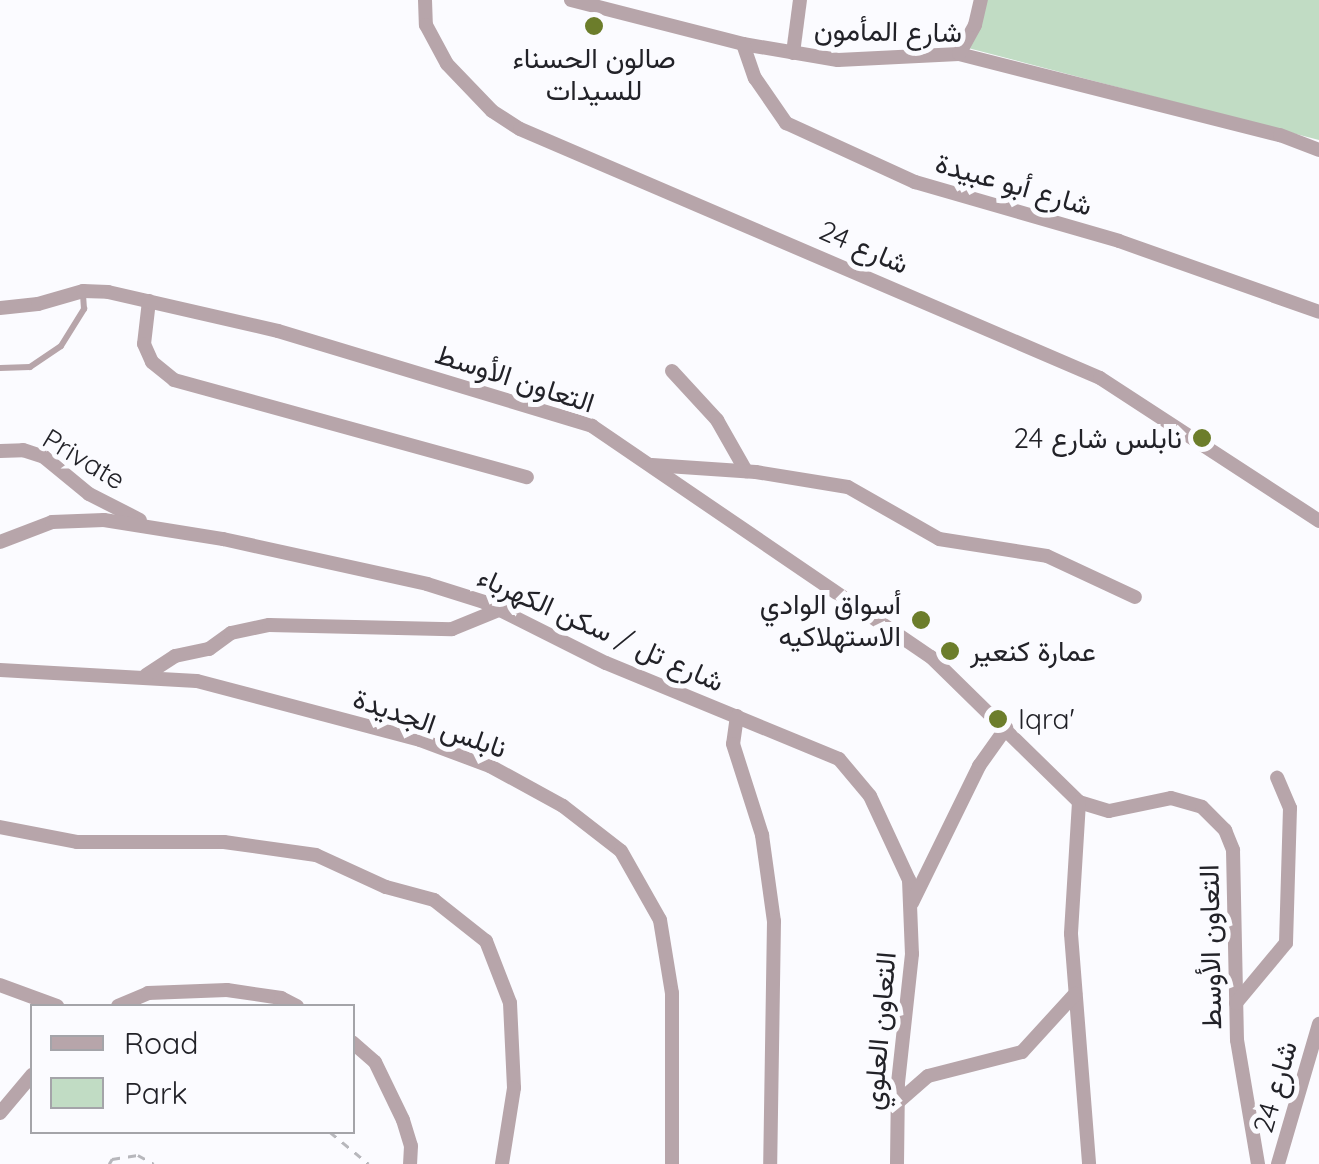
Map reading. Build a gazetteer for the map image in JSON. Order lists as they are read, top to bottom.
{
  "streets": {
    "street": [
      "شارع المأمون",
      "شارع أبو عبيدة",
      "شارع 24",
      "التعاون الأوسط",
      "Private",
      "شارع تل / سكن الكهرباء",
      "نابلس الجديدة",
      "التعاون العلوي"
    ]
  },
  "crossings": [
    ["شارع المأمون", "شارع أبو عبيدة"],
    ["شارع تل / سكن الكهرباء", "التعاون العلوي"]
  ],
  "places": [
    "صالون الحسناء للسيدات",
    "نابلس شارع 24",
    "أسواق الوادي الاستهلاكيه",
    "عمارة كنعير",
    "Iqra'"
  ],
  "legend": ["Road", "Park"]
}
